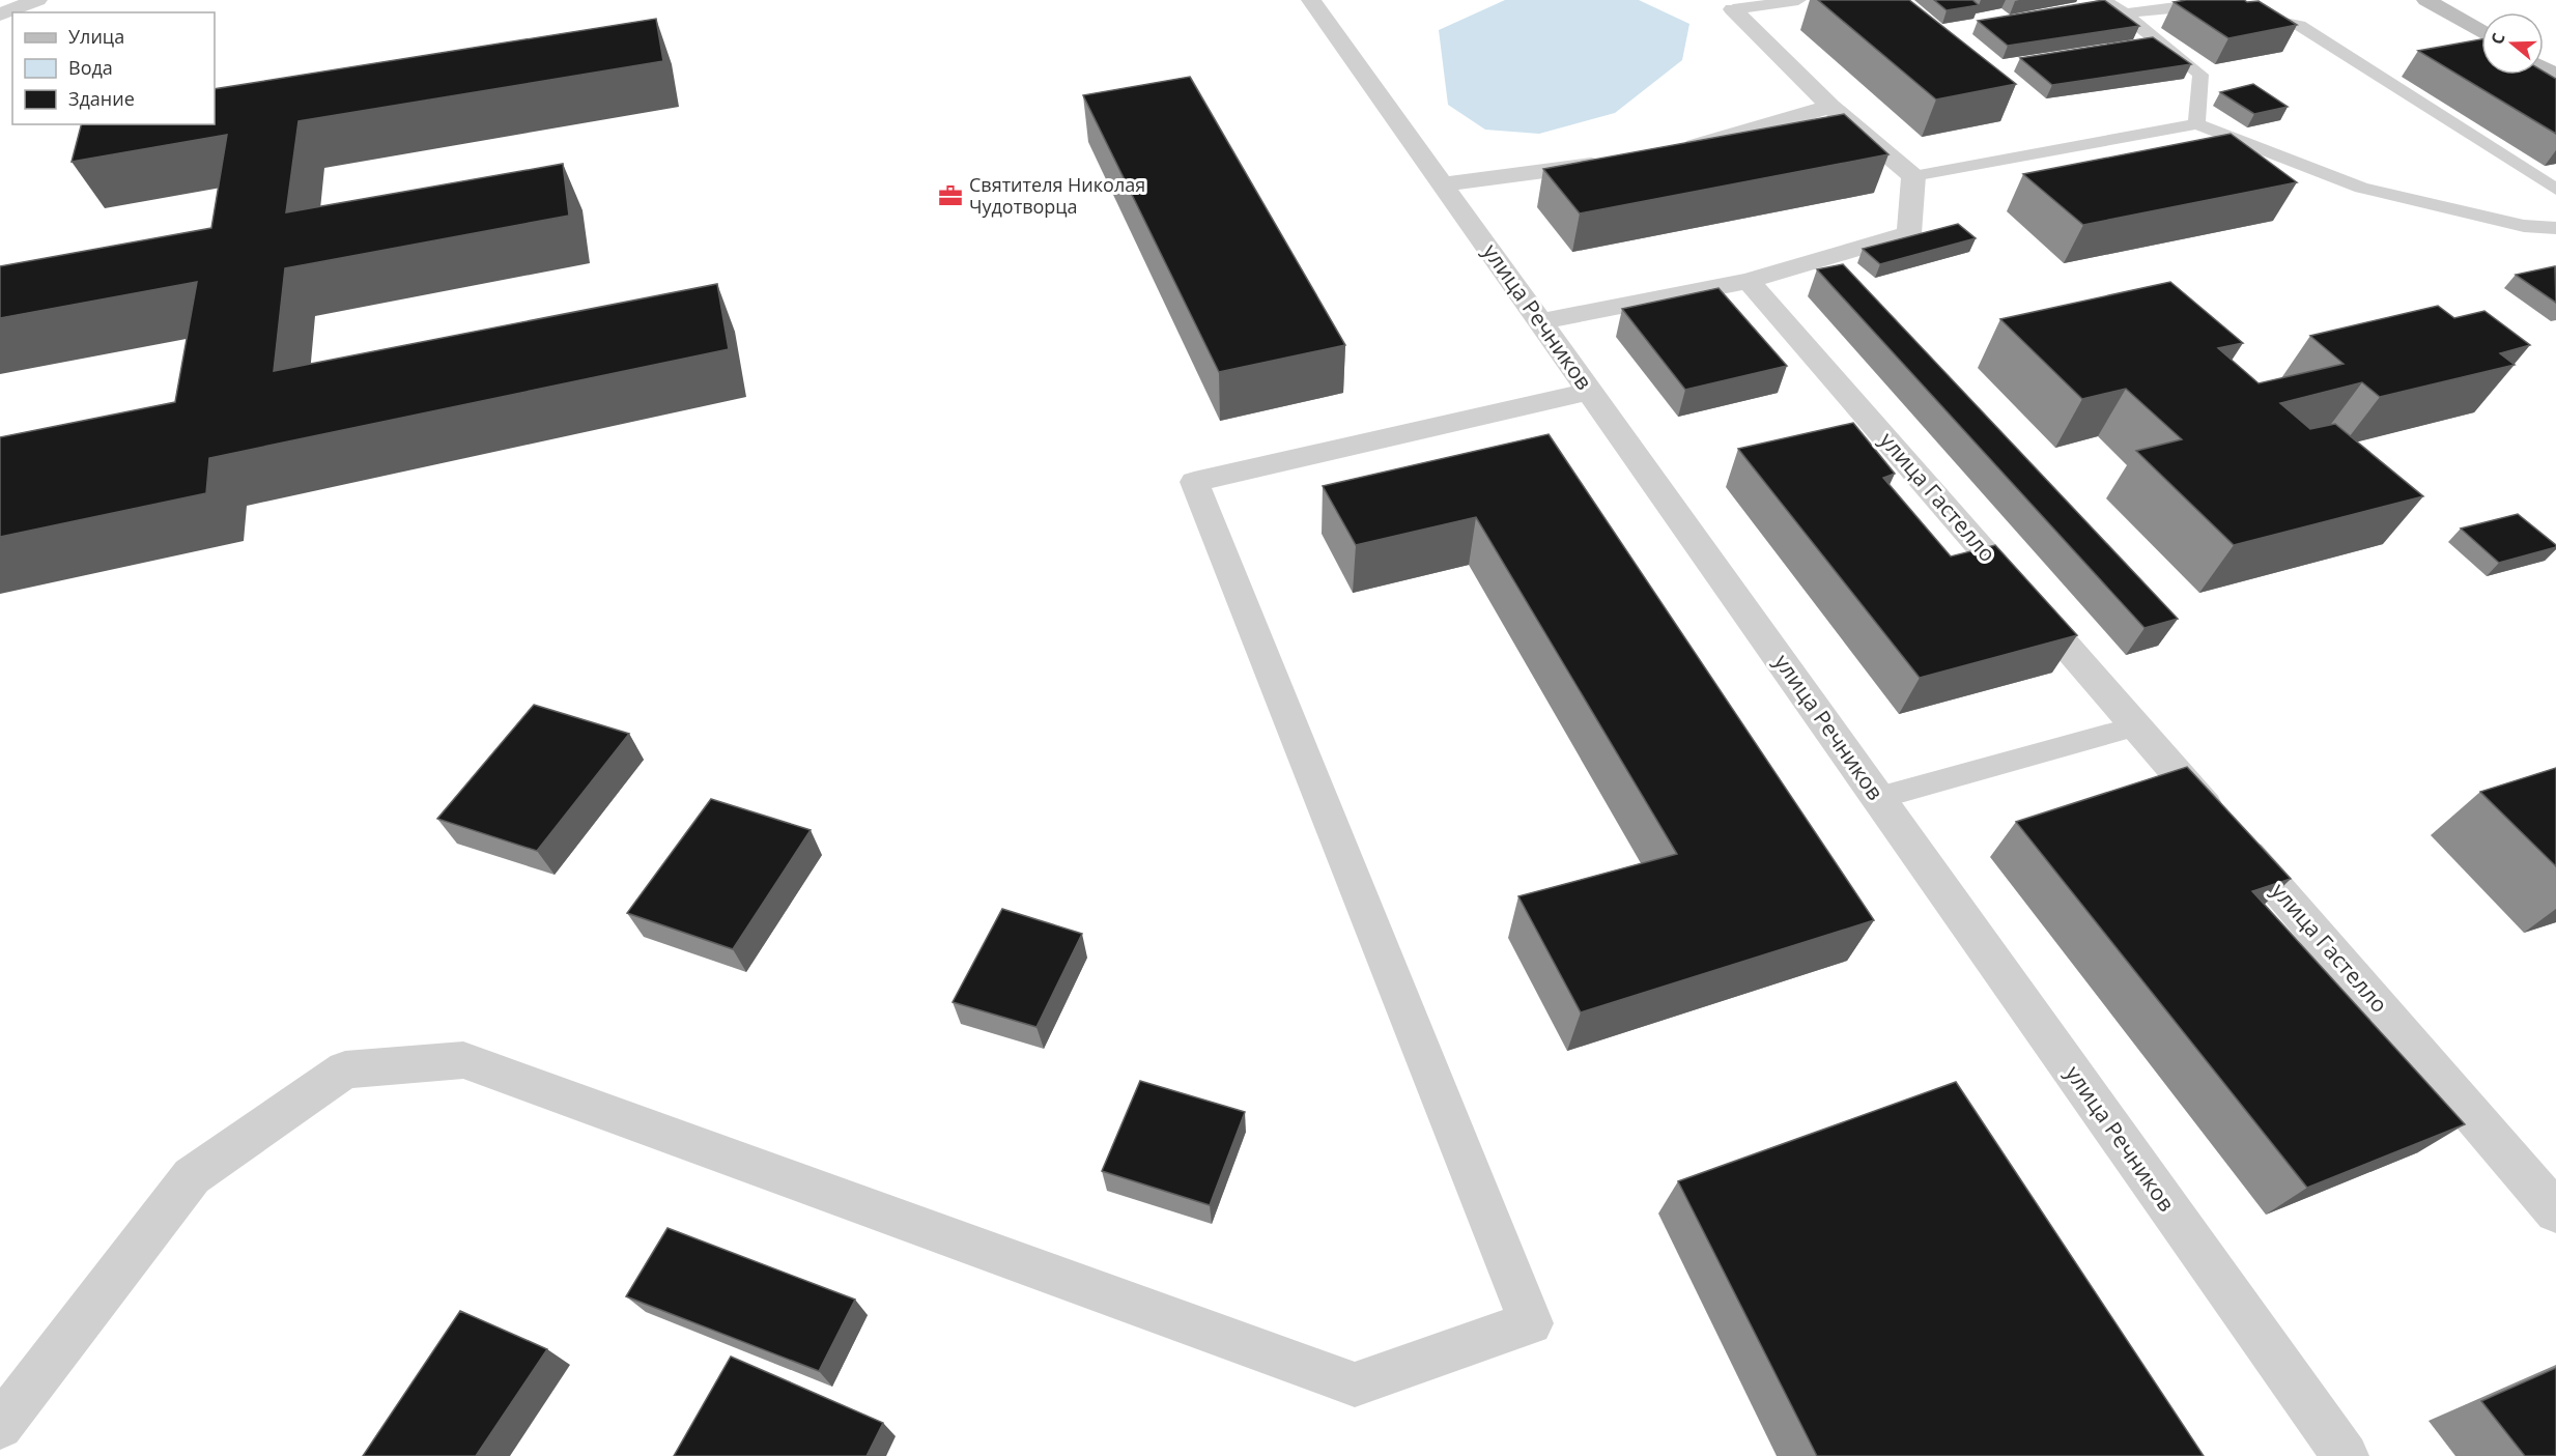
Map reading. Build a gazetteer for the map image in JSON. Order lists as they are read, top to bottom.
{
  "streets": {
    "street": ["улица Речников", "улица Гастелло"]
  },
  "places": {
    "office": ["Святителя Николая Чудотворца"]
  },
  "legend": ["Улица", "Вода", "Здание"],
  "north": "left"
}
